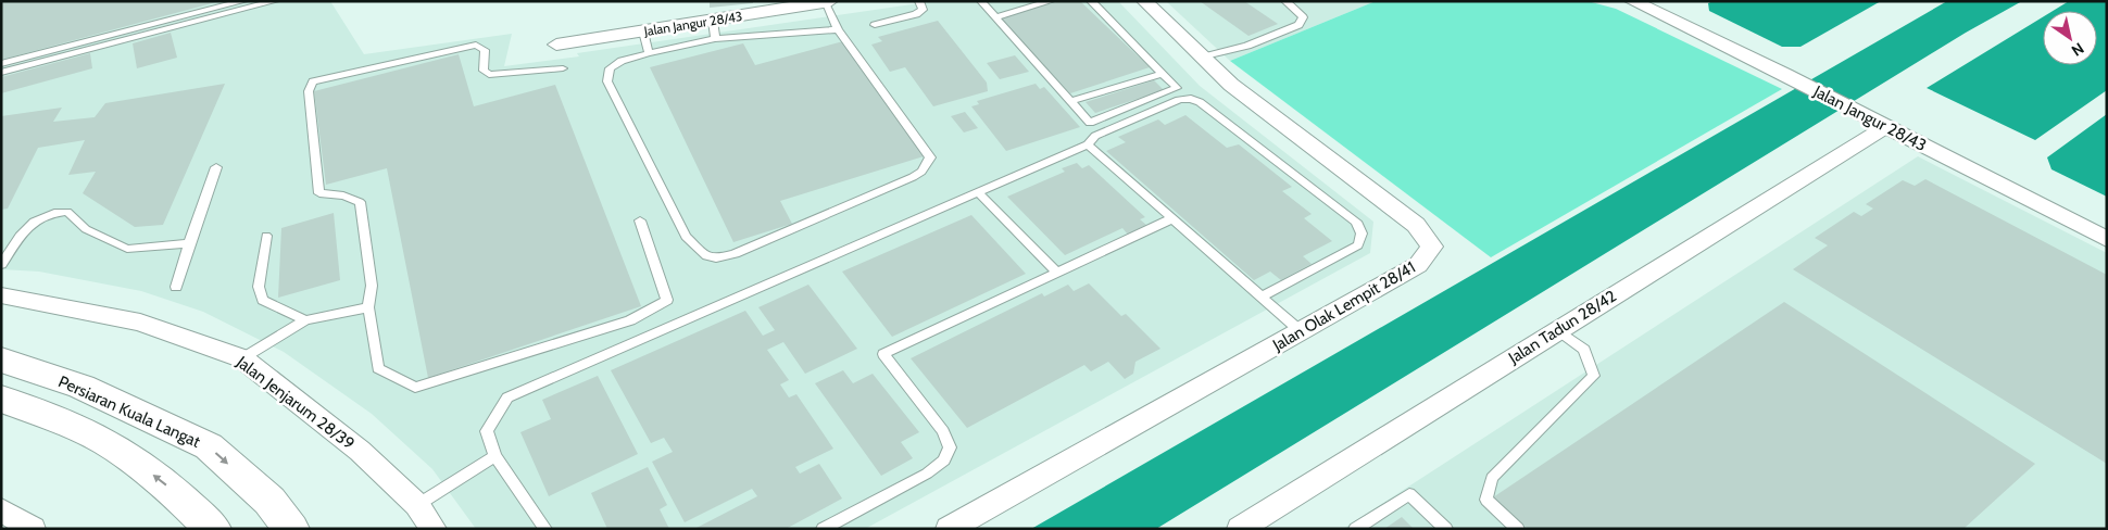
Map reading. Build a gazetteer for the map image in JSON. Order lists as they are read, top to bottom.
{
  "streets": {
    "main road": ["Persiaran Kuala Langat"],
    "street": [
      "Jalan Jangur 28/43",
      "Jalan Olak Lempit 28/41",
      "Jalan Tadun 28/42",
      "Jalan Jenjarum 28/39"
    ]
  },
  "crossings": [
    ["Jalan Jangur 28/43", "Jalan Tadun 28/42"]
  ],
  "north": "bottom right"
}
